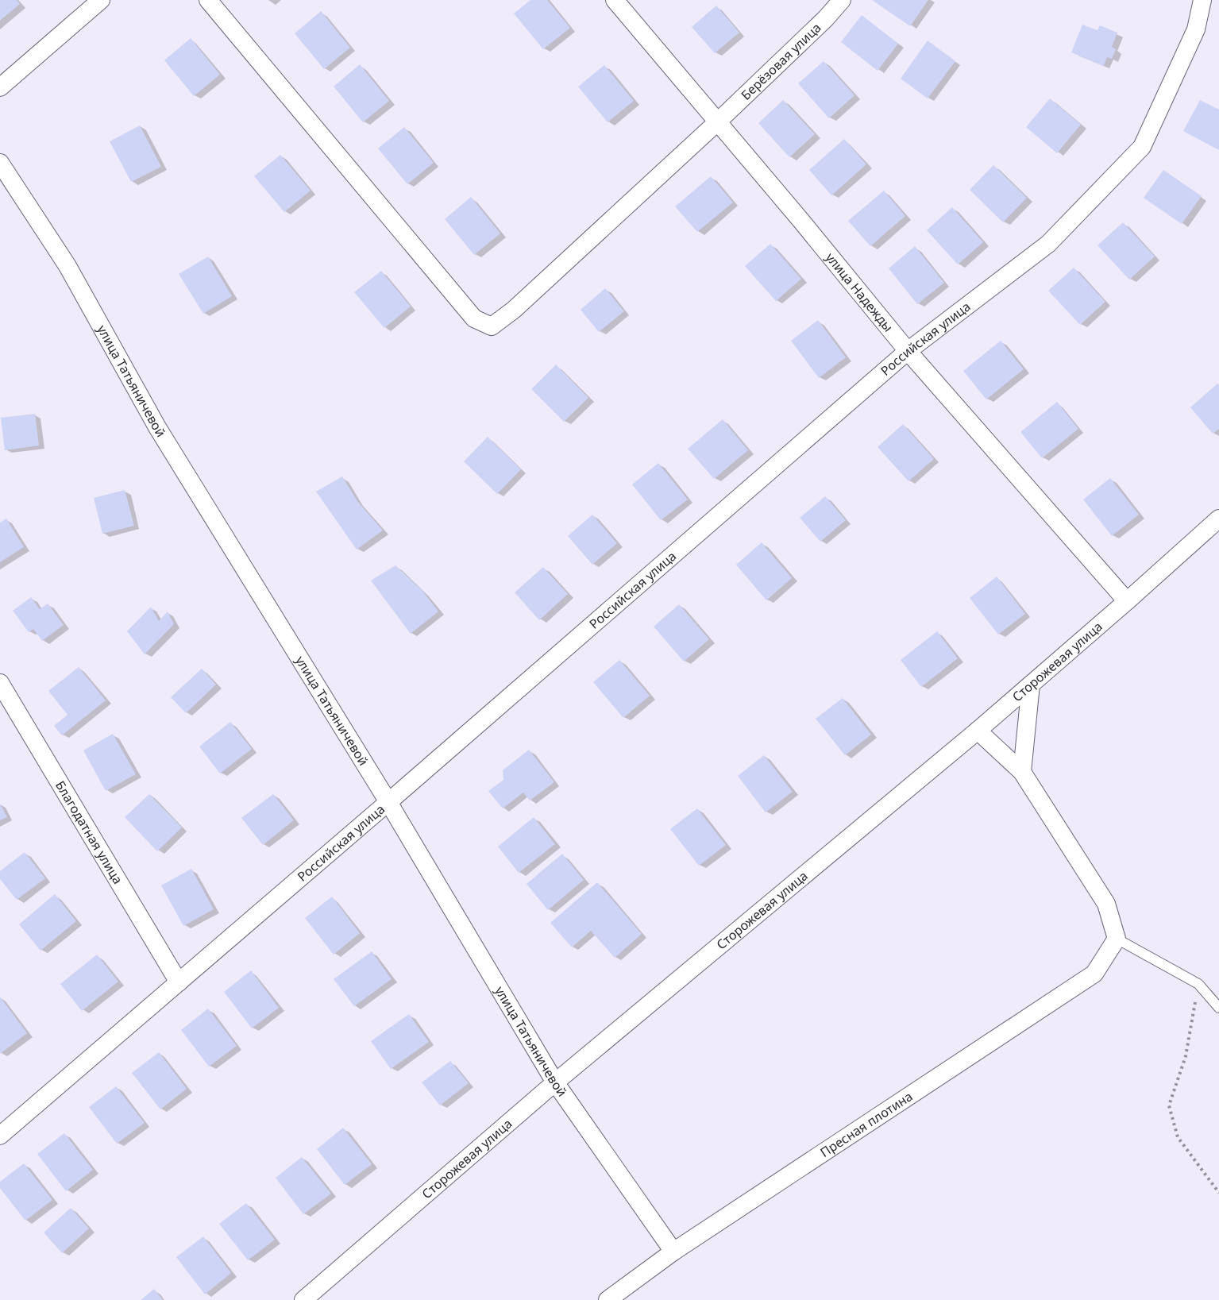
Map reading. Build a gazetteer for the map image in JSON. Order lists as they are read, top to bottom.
{
  "streets": {
    "street": [
      "Берёзовая улица",
      "улица Надежды",
      "Российская улица",
      "улица Татьяничевой",
      "Сторожевая улица",
      "Благодатная улица",
      "Пресная плотина"
    ]
  },
  "crossings": [
    ["Берёзовая улица", "улица Надежды"],
    ["улица Надежды", "Российская улица"],
    ["улица Надежды", "Сторожевая улица"],
    ["Российская улица", "улица Татьяничевой"],
    ["Российская улица", "Благодатная улица"],
    ["улица Татьяничевой", "Сторожевая улица"],
    ["улица Татьяничевой", "Пресная плотина"]
  ]
}
